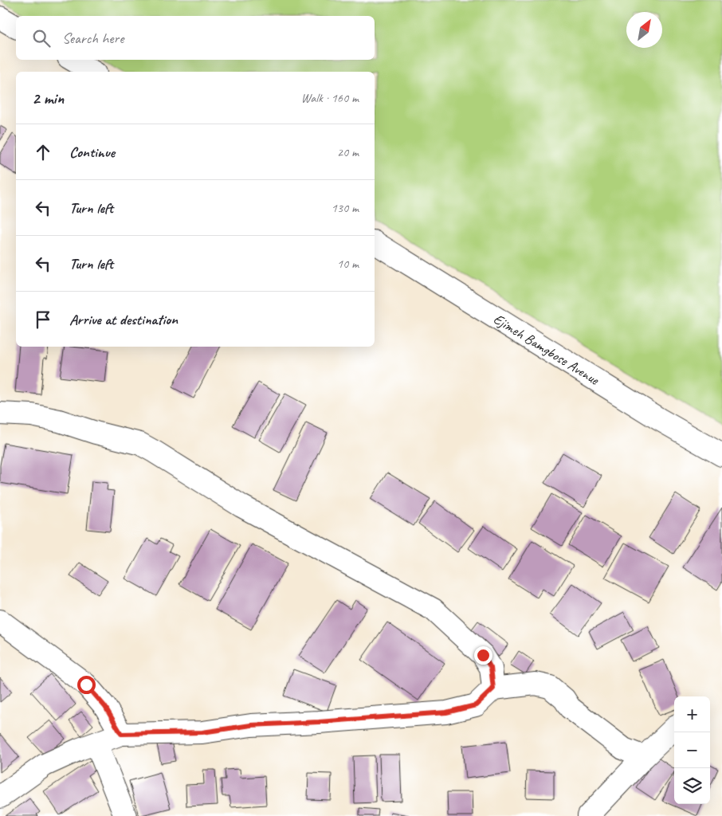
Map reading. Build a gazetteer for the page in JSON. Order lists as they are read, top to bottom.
{
  "streets": {
    "street": ["Ejimeh Bamgbose Avenue"]
  },
  "north": "top right",
  "page": {
    "search": "Search here",
    "heading": ["2 min", "Walk · 160 m"],
    "list": [
      ["Continue", "20 m"],
      ["Turn left", "130 m"],
      ["Turn left", "10 m"],
      "Arrive at destination"
    ],
    "map_buttons": ["+", "−"]
  }
}
